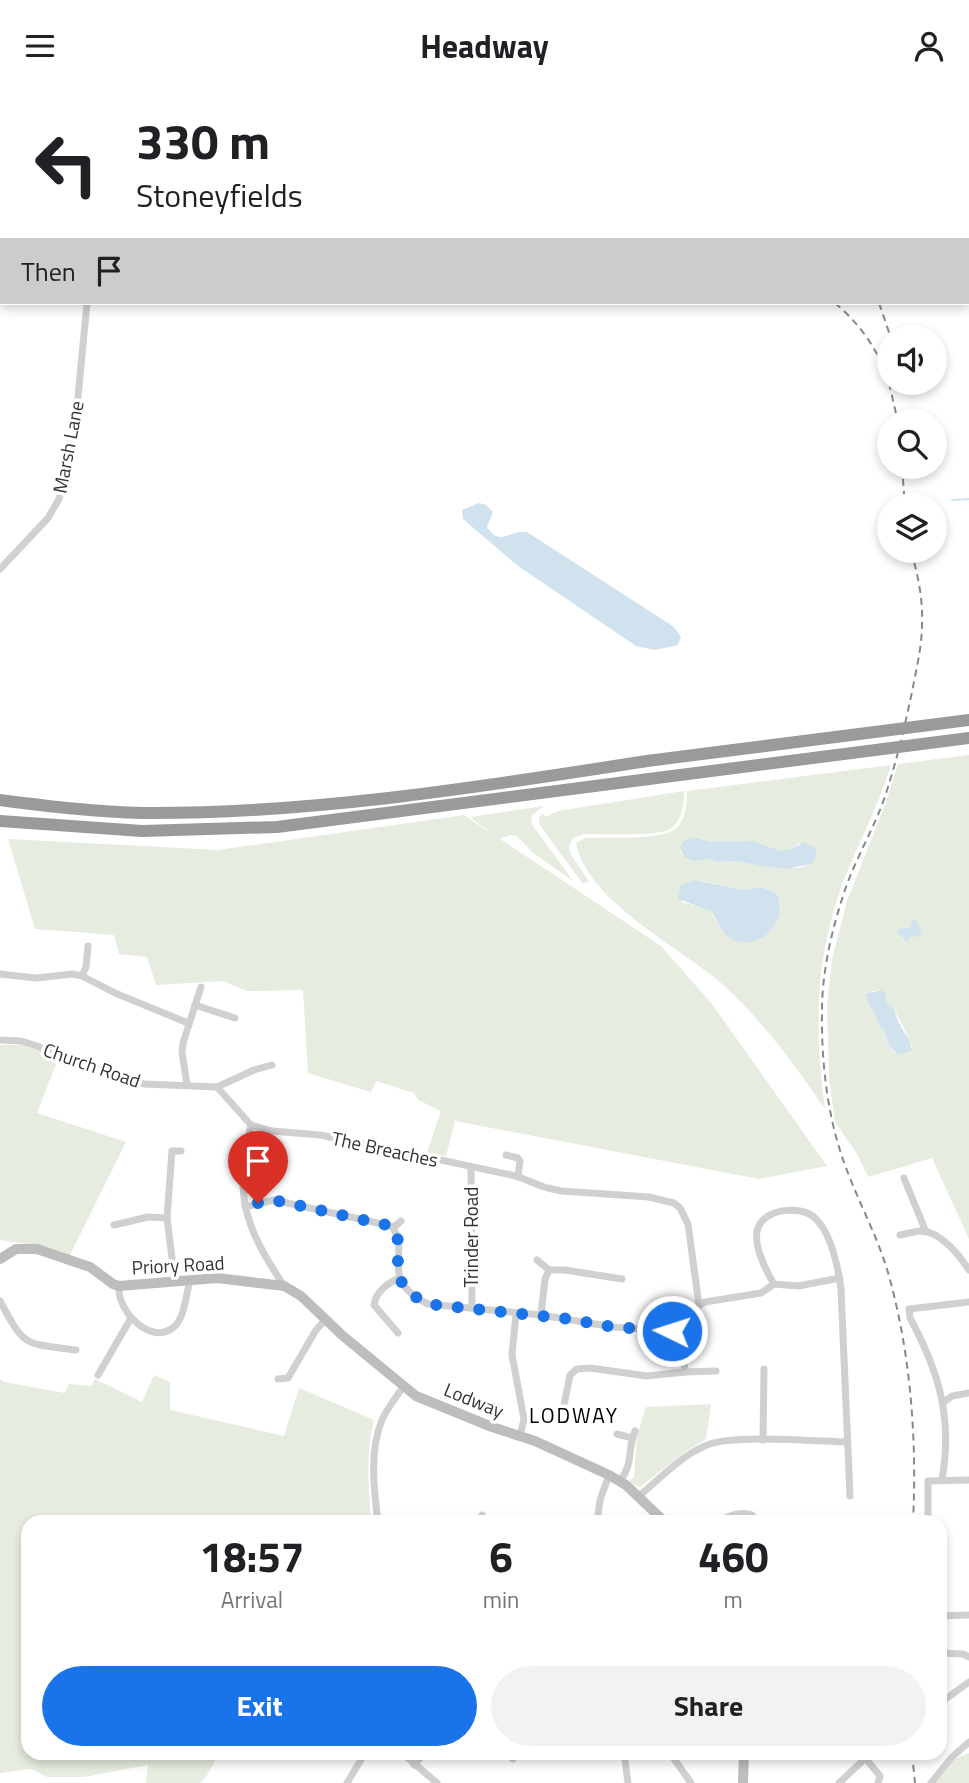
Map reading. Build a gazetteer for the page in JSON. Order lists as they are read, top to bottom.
{
  "streets": {
    "street": [
      "Marsh Lane",
      "Church Road",
      "The Breaches",
      "Trinder Road",
      "Priory Road",
      "Lodway"
    ]
  },
  "crossings": [
    ["The Breaches", "Trinder Road"],
    ["Priory Road", "Lodway"]
  ],
  "districts": ["LODWAY"],
  "page": {
    "header": "Headway",
    "turn": ["330 m", "Stoneyfields"],
    "then": "Then",
    "eta": [
      "18:57",
      "Arrival",
      "6",
      "min",
      "460",
      "m"
    ],
    "buttons": ["Exit", "Share"]
  }
}
